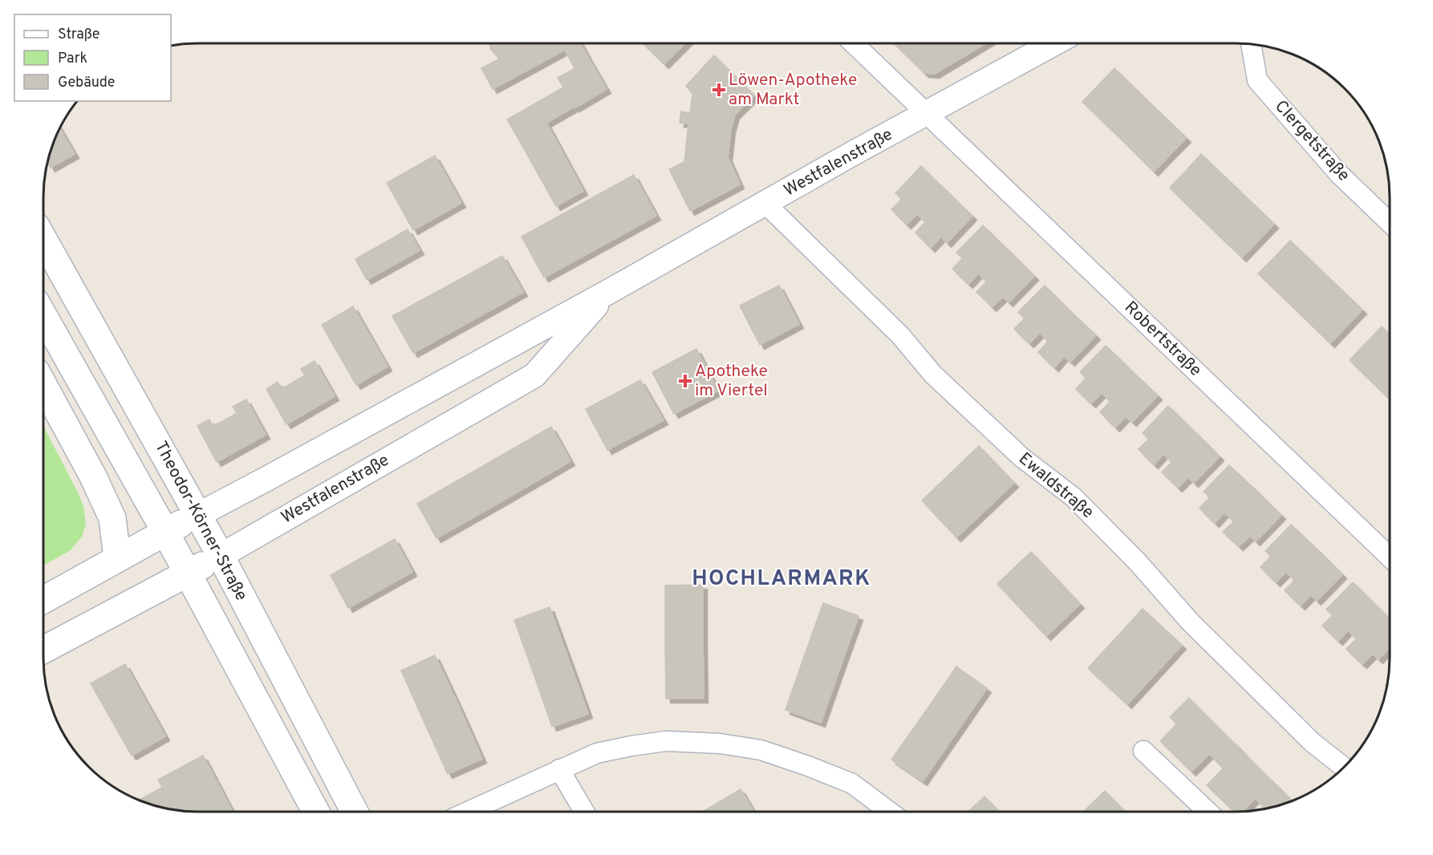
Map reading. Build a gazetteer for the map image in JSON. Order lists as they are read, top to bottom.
{
  "streets": {
    "main road": ["Westfalenstraße", "Theodor-Körner-Straße"],
    "street": ["Clergetstraße", "Robertstraße", "Ewaldstraße"]
  },
  "crossings": [
    ["Westfalenstraße", "Robertstraße"],
    ["Westfalenstraße", "Ewaldstraße"],
    ["Westfalenstraße", "Theodor-Körner-Straße"]
  ],
  "districts": ["HOCHLARMARK"],
  "places": {
    "health": ["Löwen-Apotheke am Markt", "Apotheke im Viertel"]
  },
  "legend": ["Straße", "Park", "Gebäude"]
}
